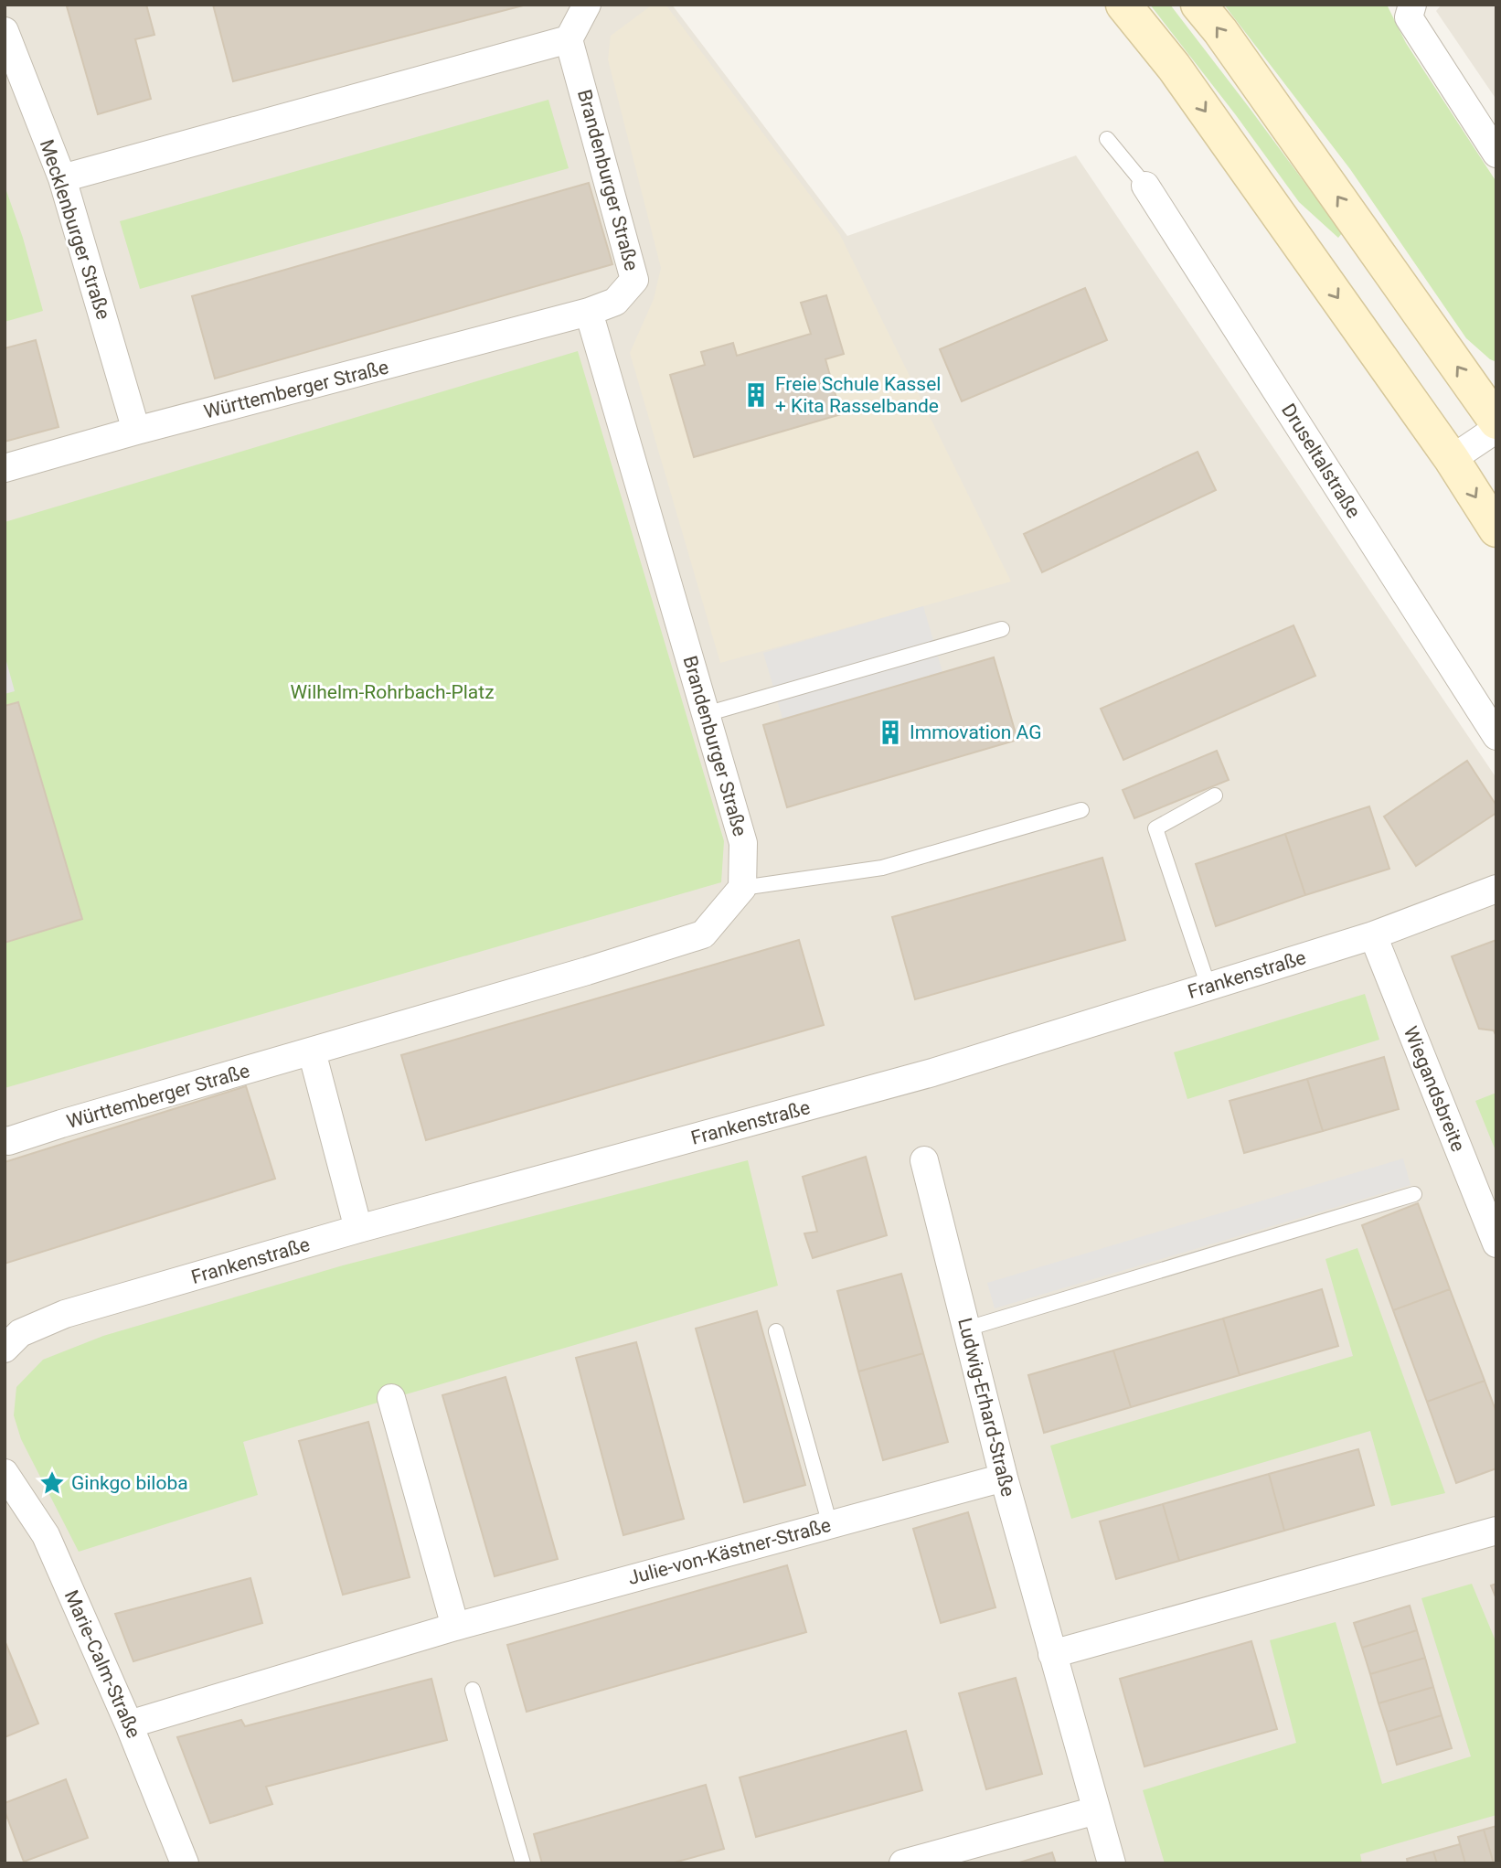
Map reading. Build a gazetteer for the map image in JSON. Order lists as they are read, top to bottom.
{
  "streets": {
    "street": [
      "Brandenburger Straße",
      "Mecklenburger Straße",
      "Württemberger Straße",
      "Druseltalstraße",
      "Frankenstraße",
      "Wiegandsbreite",
      "Ludwig-Erhard-Straße",
      "Julie-von-Kästner-Straße",
      "Marie-Calm-Straße"
    ]
  },
  "crossings": [
    ["Brandenburger Straße", "Württemberger Straße"],
    ["Mecklenburger Straße", "Württemberger Straße"],
    ["Frankenstraße", "Wiegandsbreite"],
    ["Ludwig-Erhard-Straße", "Julie-von-Kästner-Straße"],
    ["Julie-von-Kästner-Straße", "Marie-Calm-Straße"]
  ],
  "parks": ["Wilhelm-Rohrbach-Platz"],
  "places": {
    "building": ["Freie Schule Kassel + Kita Rasselbande", "Immovation AG"],
    "place": ["Ginkgo biloba"]
  }
}
